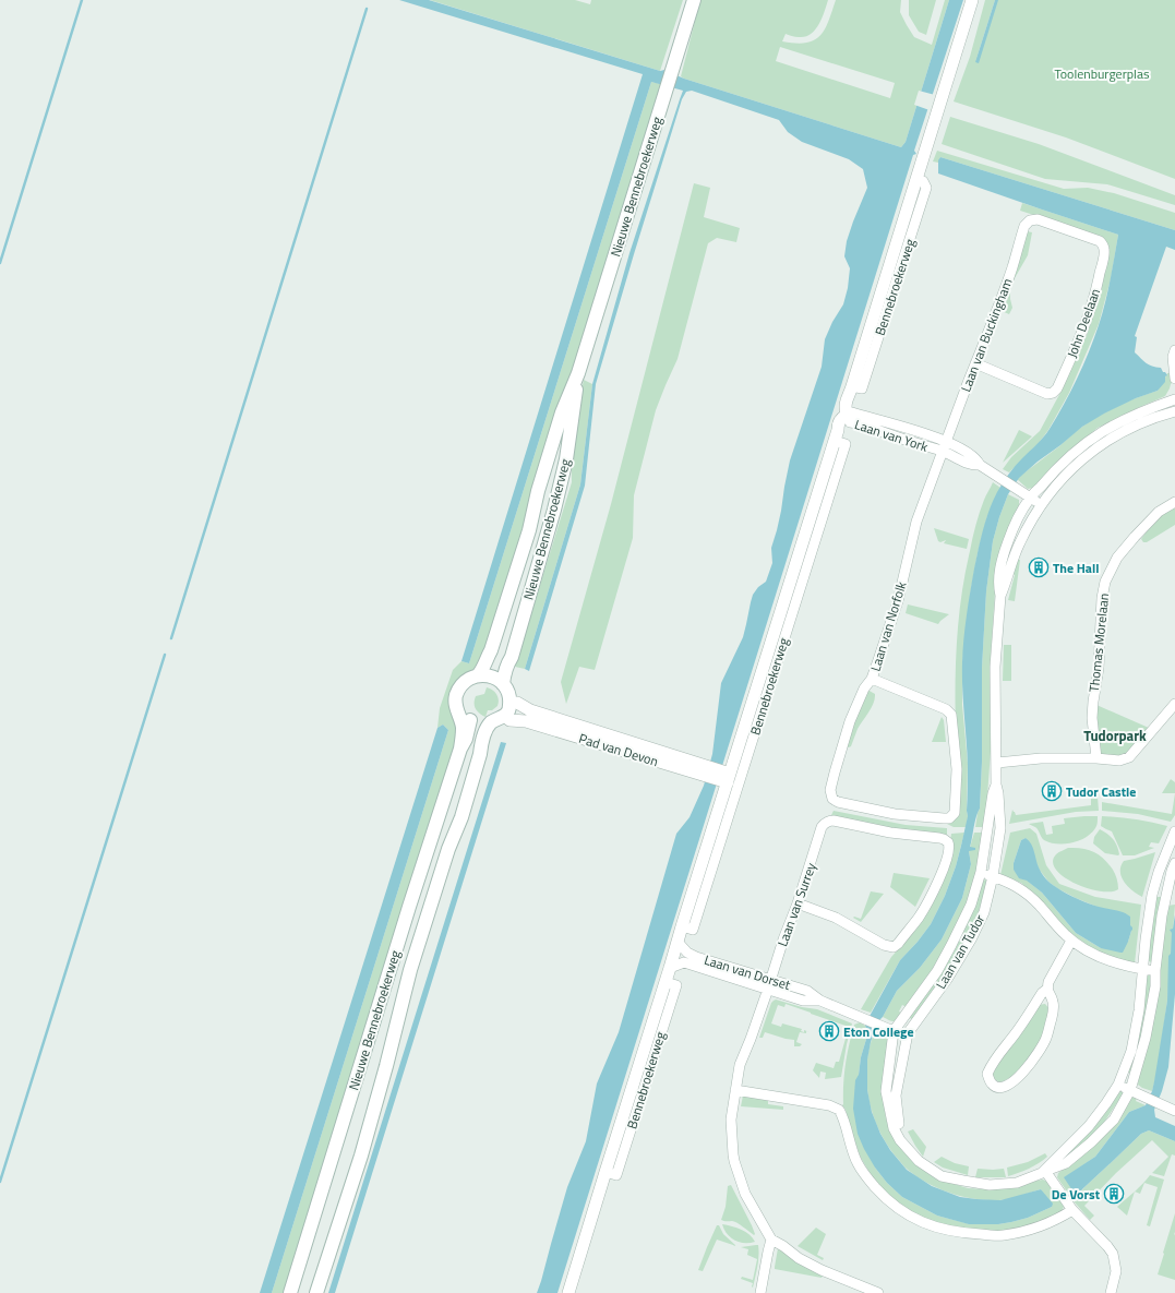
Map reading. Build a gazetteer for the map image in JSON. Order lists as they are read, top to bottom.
{
  "streets": {
    "main road": ["Nieuwe Bennebroekerweg"],
    "street": [
      "Bennebroekerweg",
      "John Deelaan",
      "Laan van Buckingham",
      "Laan van York",
      "Laan van Norfolk",
      "Thomas Morelaan",
      "Pad van Devon",
      "Laan van Surrey",
      "Laan van Tudor",
      "Laan van Dorset"
    ]
  },
  "crossings": [
    ["Nieuwe Bennebroekerweg", "Pad van Devon"],
    ["Bennebroekerweg", "Laan van York"],
    ["Bennebroekerweg", "Pad van Devon"],
    ["Bennebroekerweg", "Laan van Dorset"],
    ["John Deelaan", "Laan van Buckingham"],
    ["Laan van Buckingham", "Laan van York"],
    ["Laan van Buckingham", "Laan van Norfolk"],
    ["Laan van York", "Laan van Norfolk"],
    ["Laan van York", "Laan van Tudor"],
    ["Laan van Surrey", "Laan van Dorset"],
    ["Laan van Tudor", "Laan van Dorset"]
  ],
  "districts": ["Tudorpark"],
  "parks": ["Toolenburgerplas"],
  "places": {
    "building": [
      "The Hall",
      "Tudor Castle",
      "Eton College",
      "De Vorst"
    ]
  }
}
